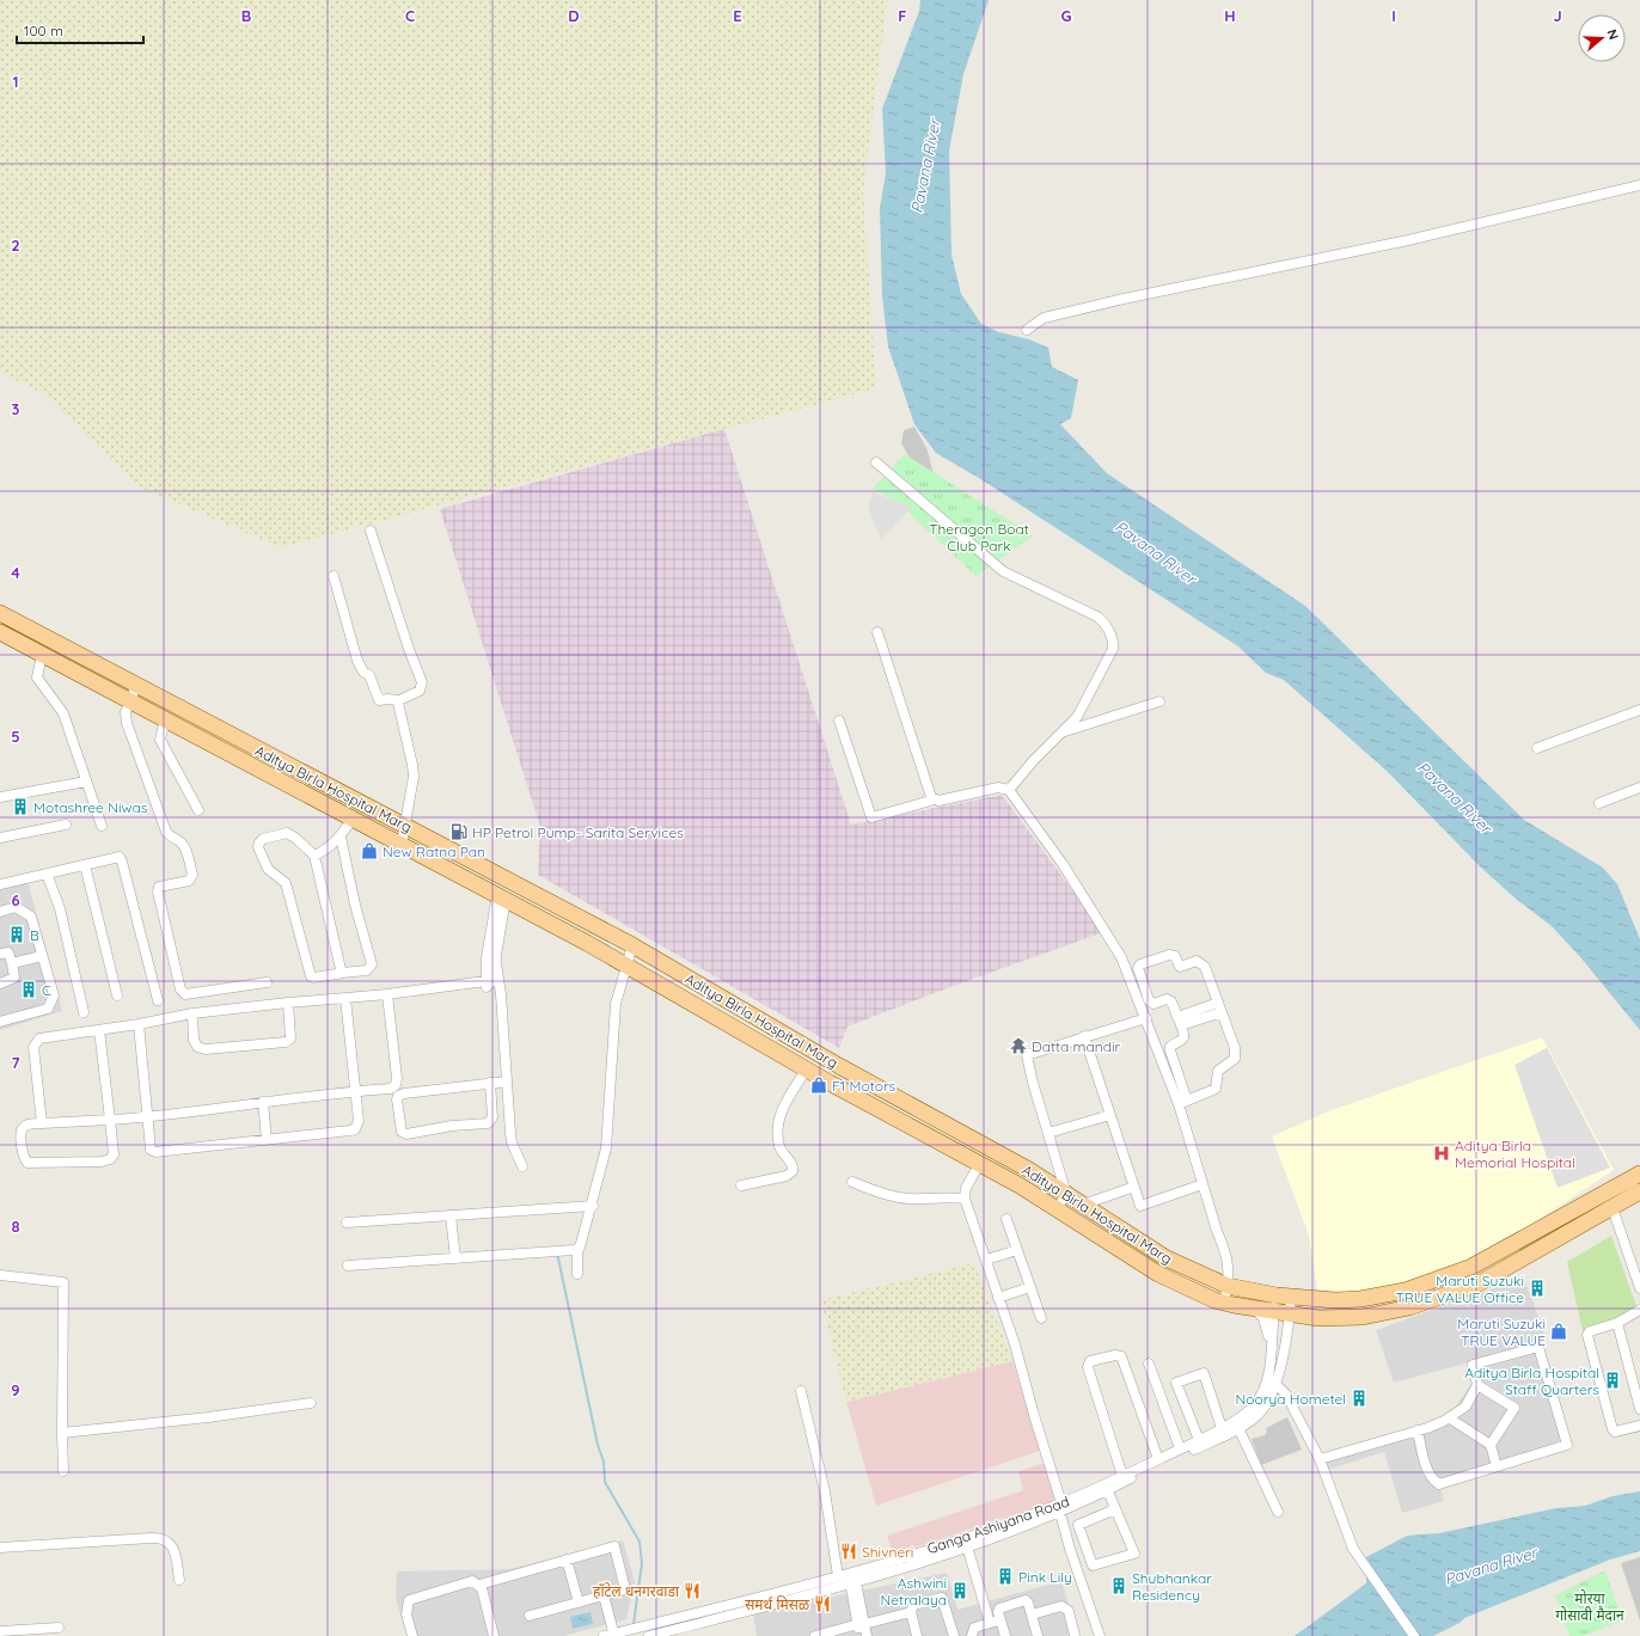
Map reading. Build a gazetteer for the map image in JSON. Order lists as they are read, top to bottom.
{
  "streets": {
    "main road": ["Aditya Birla Hospital Marg"],
    "street": ["Ganga Ashiyana Road"]
  },
  "crossings": [
    ["Aditya Birla Hospital Marg", "Ganga Ashiyana Road"]
  ],
  "water": ["Pavana River"],
  "parks": ["Theragon Boat Club Park", "मोरया गोसावी मैदान"],
  "places": {
    "building": [
      "Motashree Niwas",
      "B",
      "C",
      "Maruti Suzuki TRUE VALUE Office",
      "Aditya Birla Hospital Staff Quarters",
      "Noorya Hometel",
      "Pink Lily",
      "Shubhankar Residency",
      "Ashwini Netralaya"
    ],
    "fuel station": ["HP Petrol Pump- Sarita Services"],
    "shop": ["New Ratna Pan", "F1 Motors", "Maruti Suzuki TRUE VALUE"],
    "temple": ["Datta mandir"],
    "hospital": ["Aditya Birla Memorial Hospital"],
    "restaurant": ["Shivneri", "हॉटेल धनगरवाडा", "समर्थ मिसळ"]
  },
  "scale_bar": "100 m",
  "north": "right",
  "grid": {
    "columns": [
      "B",
      "C",
      "D",
      "E",
      "F",
      "G",
      "H",
      "I",
      "J"
    ],
    "rows": [
      "1",
      "2",
      "3",
      "4",
      "5",
      "6",
      "7",
      "8",
      "9"
    ]
  }
}
